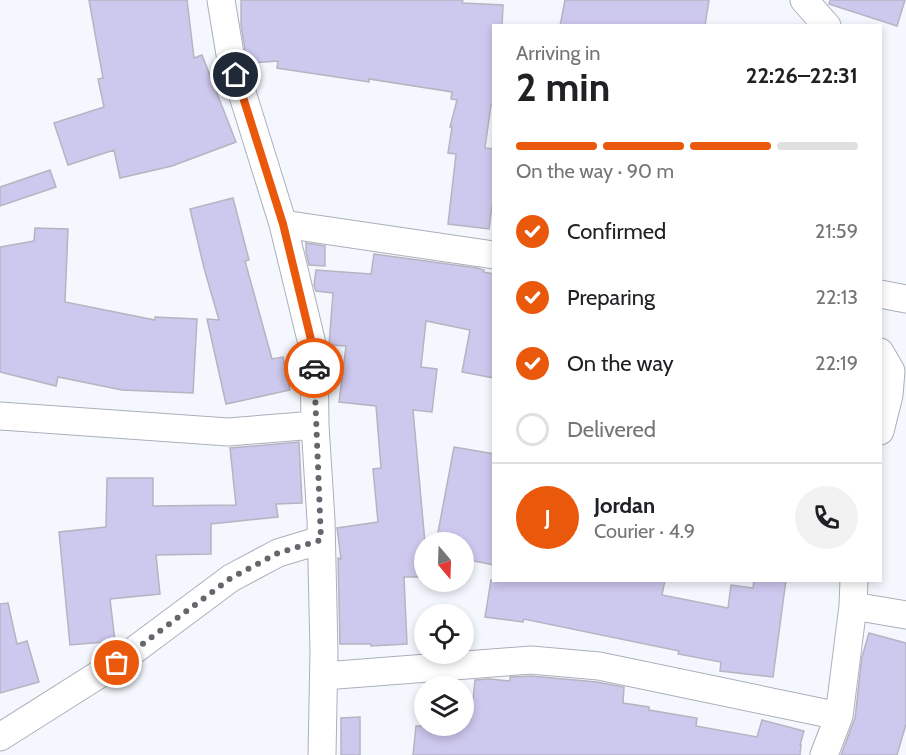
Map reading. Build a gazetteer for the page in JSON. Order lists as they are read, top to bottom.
{
  "north": "bottom",
  "page": {
    "heading": ["2 min", "Arriving in", "22:26–22:31"],
    "panel": ["Jordan", "Courier · 4.9"],
    "bar": "On the way · 90 m",
    "list": [
      ["Confirmed", "21:59"],
      ["Preparing", "22:13"],
      ["On the way", "22:19"],
      "Delivered"
    ],
    "round": "J"
  }
}
